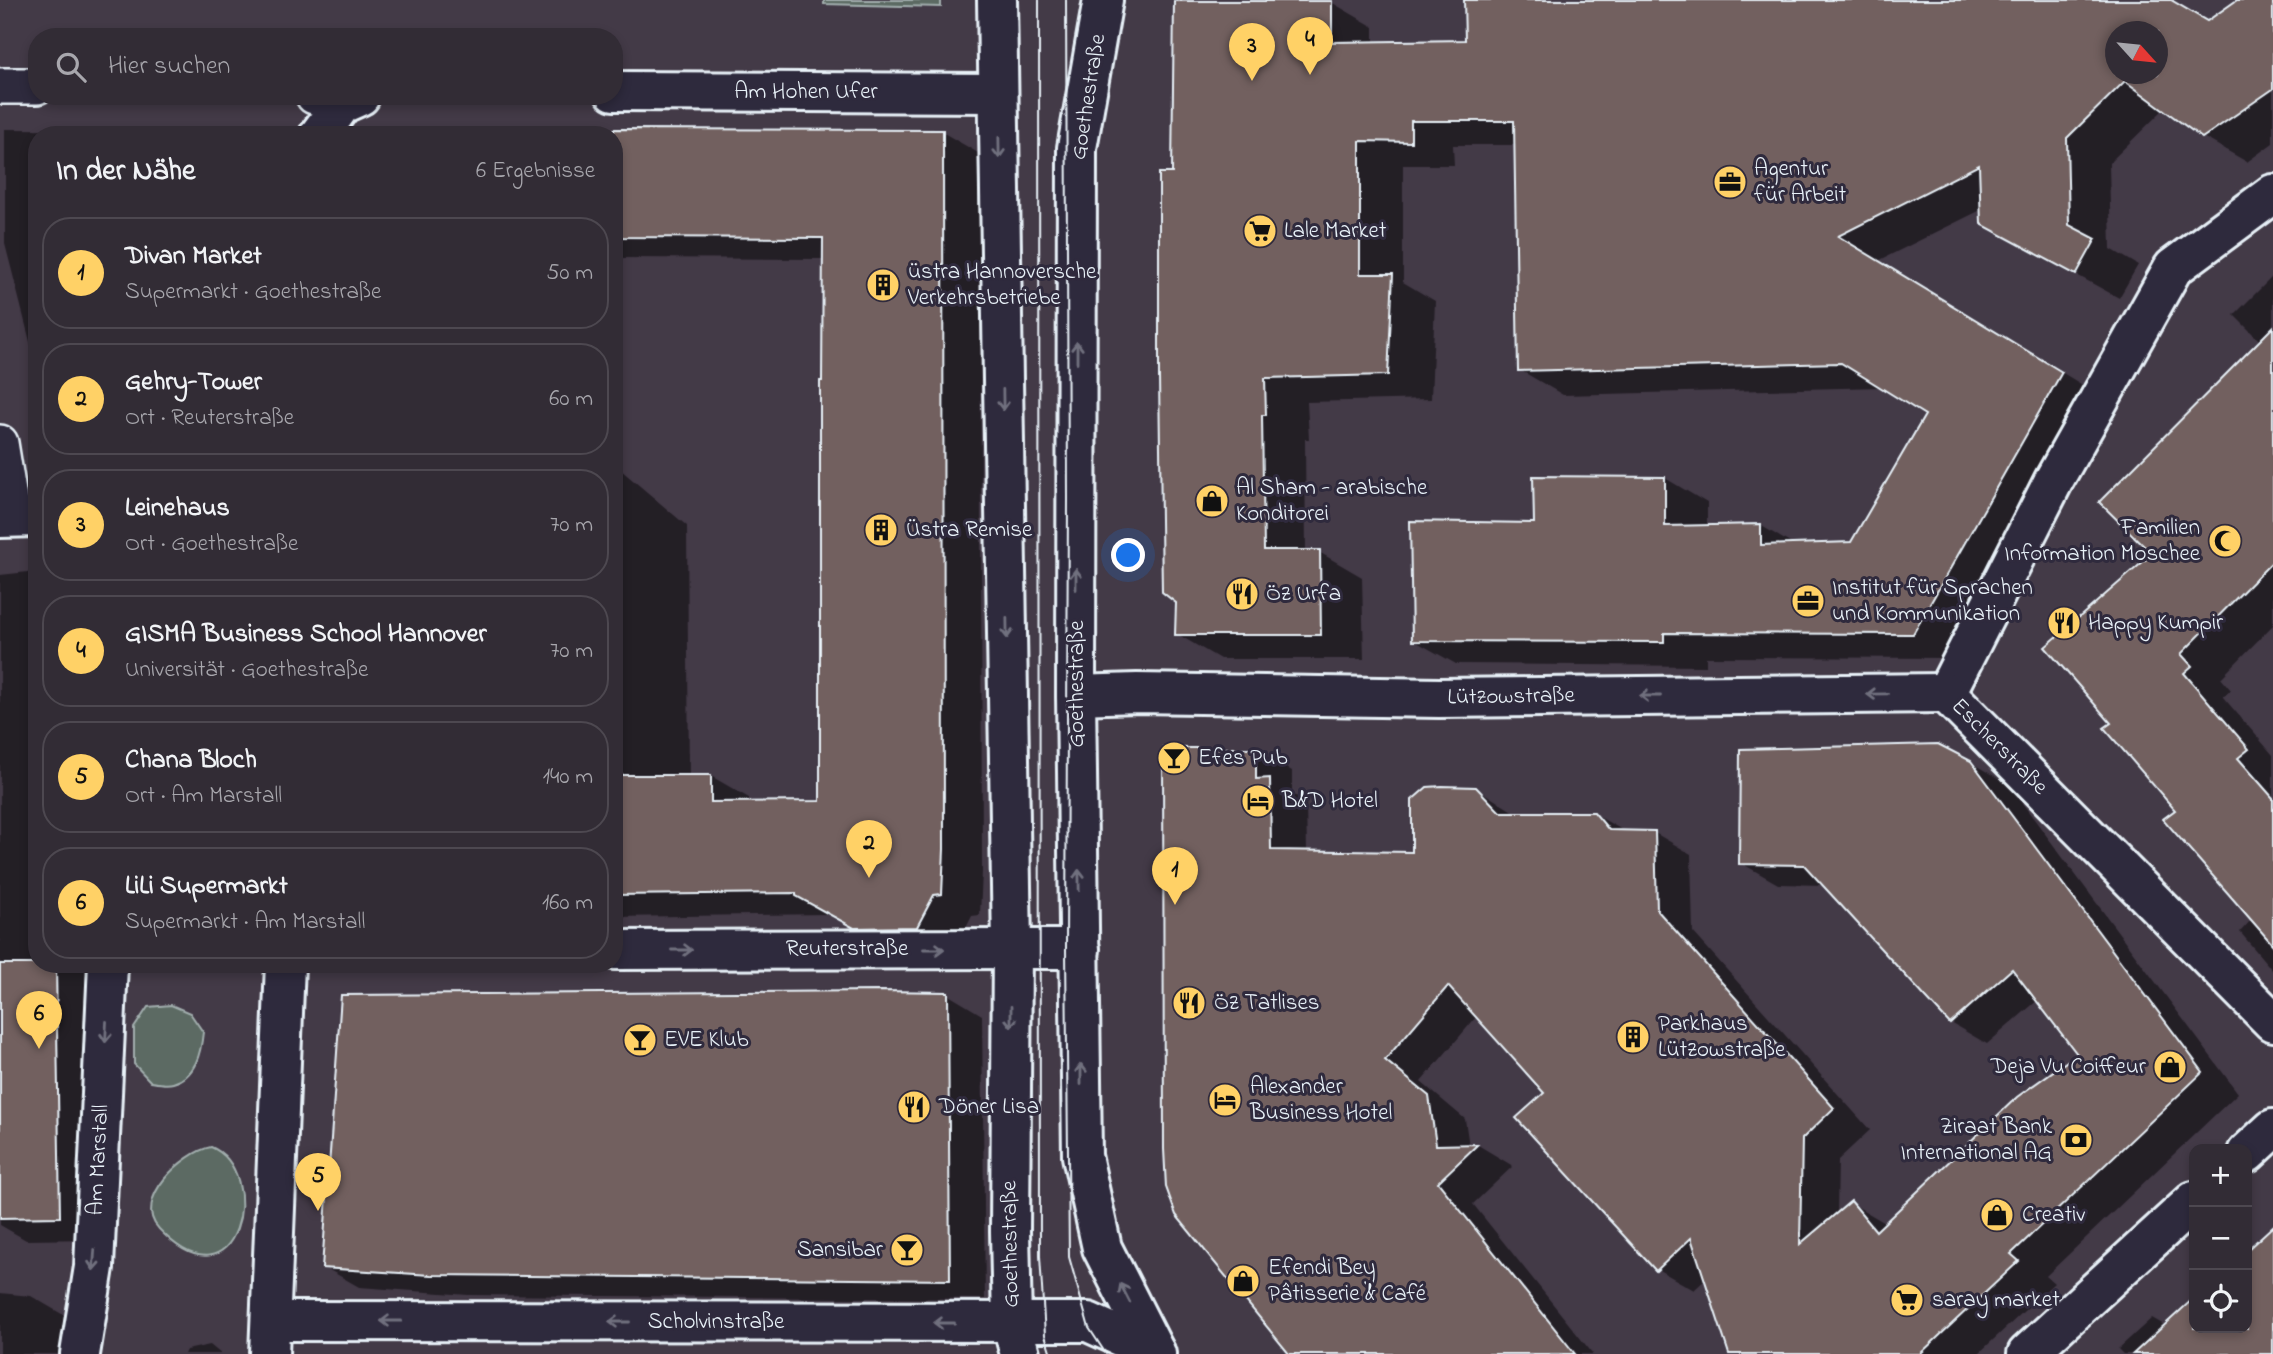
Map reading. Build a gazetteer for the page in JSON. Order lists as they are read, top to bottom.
{
  "streets": {
    "street": [
      "Am Hohen Ufer",
      "Goethestraße",
      "Lützowstraße",
      "Escherstraße",
      "Reuterstraße",
      "Am Marstall",
      "Scholvinstraße"
    ]
  },
  "crossings": [
    ["Am Hohen Ufer", "Goethestraße"],
    ["Goethestraße", "Lützowstraße"],
    ["Goethestraße", "Reuterstraße"],
    ["Goethestraße", "Scholvinstraße"],
    ["Lützowstraße", "Escherstraße"]
  ],
  "one_way": ["Lützowstraße", "Reuterstraße", "Scholvinstraße"],
  "places": {
    "office": ["Agentur für Arbeit", "Institut für Sprachen und Kommunikation"],
    "supermarket": ["Lale Market", "saray market"],
    "building": ["üstra Hannoversche Verkehrsbetriebe", "Üstra Remise", "Parkhaus Lützowstraße"],
    "shop": [
      "Al Sham - arabische Konditorei",
      "Deja Vu Coiffeur",
      "Creativ",
      "Efendi Bey Pâtisserie & Café"
    ],
    "mosque": ["Familien Information Moschee"],
    "restaurant": [
      "Öz Urfa",
      "Happy Kumpir",
      "Öz Tatlises",
      "Döner Lisa"
    ],
    "bar": ["Efes Pub", "EVE Klub", "Sansibar"],
    "hotel": ["B&D Hotel", "Alexander Business Hotel"],
    "bank": ["Ziraat Bank International AG"]
  },
  "north": "bottom right",
  "page": {
    "pins": [
      "4",
      "3",
      "2",
      "1",
      "6",
      "5"
    ],
    "search": "Hier suchen",
    "heading": ["In der Nähe", "6 Ergebnisse"],
    "list": [
      {
        "mark": "1",
        "name": "Divan Market",
        "note": "Supermarkt · Goethestraße",
        "value": "50 m"
      },
      {
        "mark": "2",
        "name": "Gehry-Tower",
        "note": "Ort · Reuterstraße",
        "value": "60 m"
      },
      {
        "mark": "3",
        "name": "Leinehaus",
        "note": "Ort · Goethestraße",
        "value": "70 m"
      },
      {
        "mark": "4",
        "name": "GISMA Business School Hannover",
        "note": "Universität · Goethestraße",
        "value": "70 m"
      },
      {
        "mark": "5",
        "name": "Chana Bloch",
        "note": "Ort · Am Marstall",
        "value": "140 m"
      },
      {
        "mark": "6",
        "name": "LiLi Supermarkt",
        "note": "Supermarkt · Am Marstall",
        "value": "160 m"
      }
    ],
    "map_buttons": ["+", "−"]
  }
}
